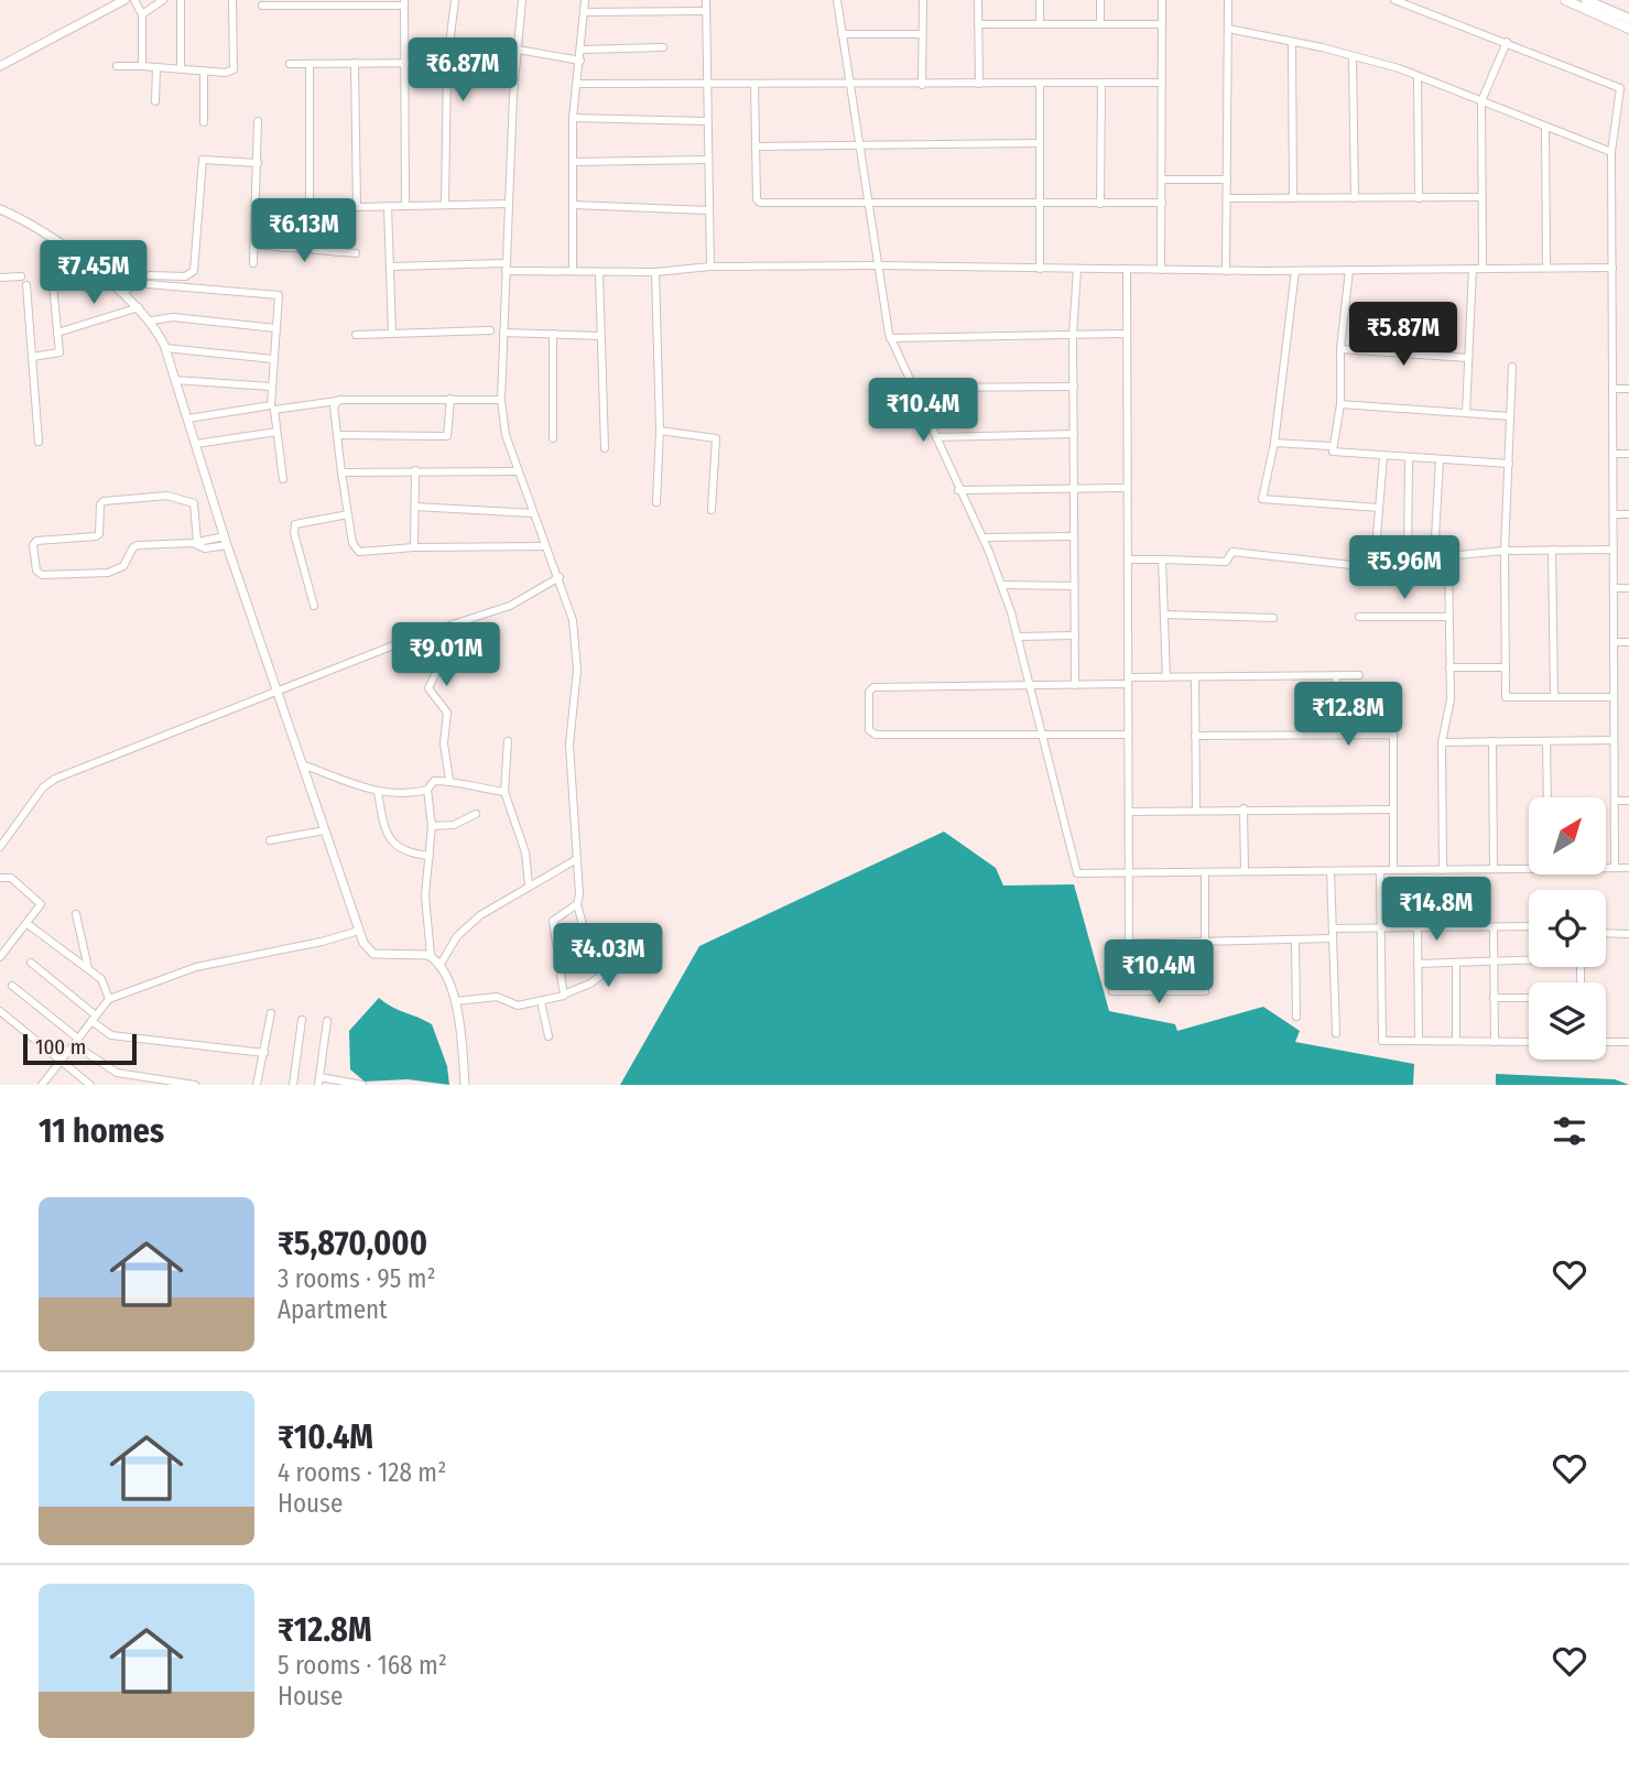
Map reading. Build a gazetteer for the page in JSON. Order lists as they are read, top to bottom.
{
  "scale_bar": "100 m",
  "north": "top right",
  "page": {
    "price": [
      "₹6.87M",
      "₹6.13M",
      "₹7.45M",
      "₹5.87M",
      "₹10.4M",
      "₹5.96M",
      "₹9.01M",
      "₹12.8M",
      "₹14.8M",
      "₹4.03M",
      "₹10.4M"
    ],
    "scale": "100 m",
    "heading": "11 homes",
    "list": [
      {
        "name": "₹5,870,000",
        "note": "3 rooms · 95 m² · Apartment"
      },
      {
        "name": "₹10.4M",
        "note": "4 rooms · 128 m² · House"
      },
      {
        "name": "₹12.8M",
        "note": "5 rooms · 168 m² · House"
      }
    ]
  }
}
